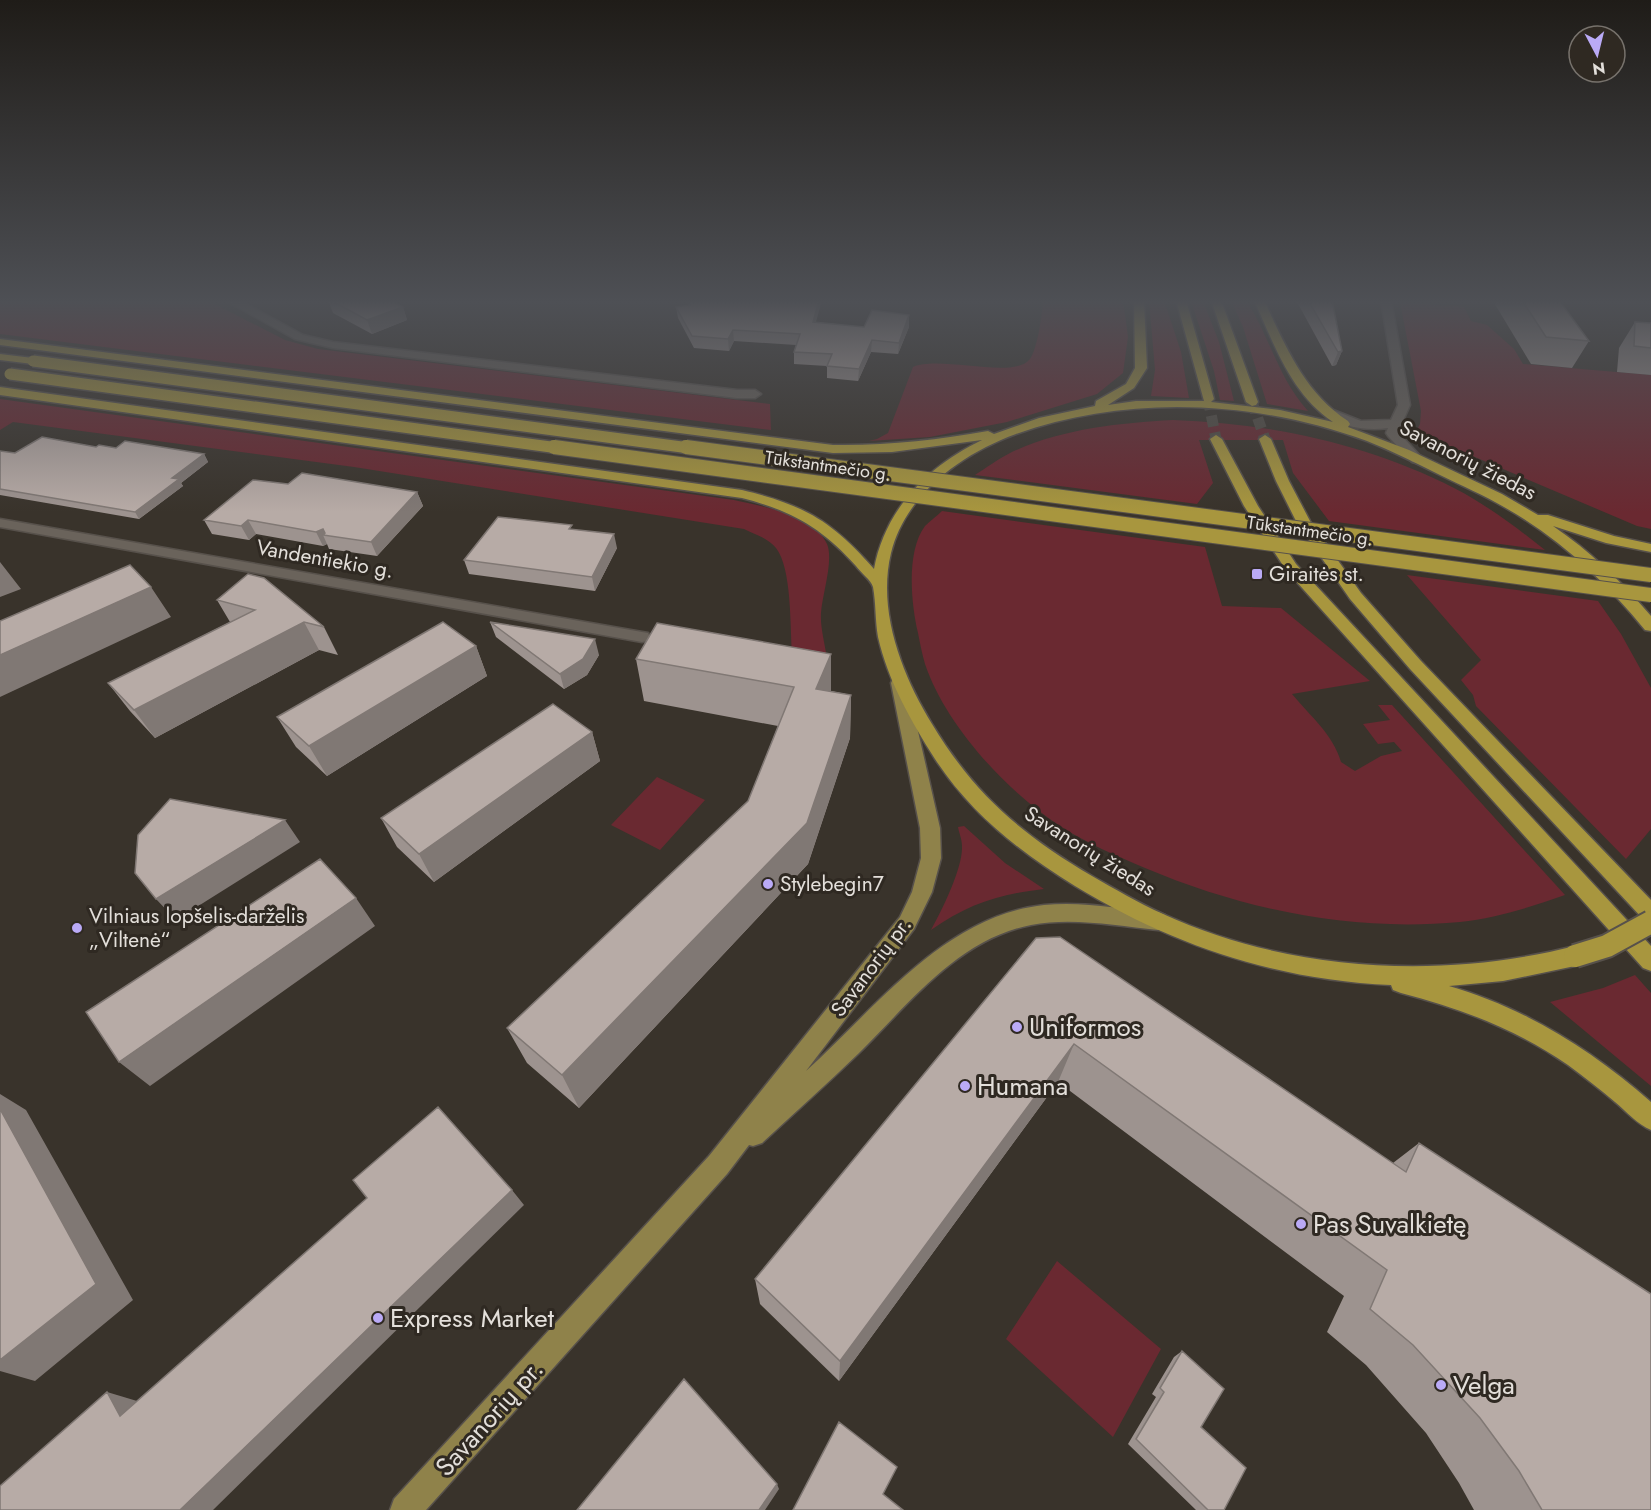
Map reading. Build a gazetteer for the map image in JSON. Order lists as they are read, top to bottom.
{
  "streets": {
    "highway": ["Savanorių žiedas", "Tūkstantmečio g."],
    "main road": ["Savanorių pr."],
    "street": ["Vandentiekio g."]
  },
  "crossings": [
    ["Savanorių žiedas", "Savanorių pr."]
  ],
  "places": {
    "transit": ["Giraitės st."],
    "other": [
      "Stylebegin7",
      "Vilniaus lopšelis-darželis „Viltenė“",
      "Uniformos",
      "Humana",
      "Pas Suvalkietę",
      "Express Market",
      "Velga"
    ]
  },
  "north": "bottom"
}
